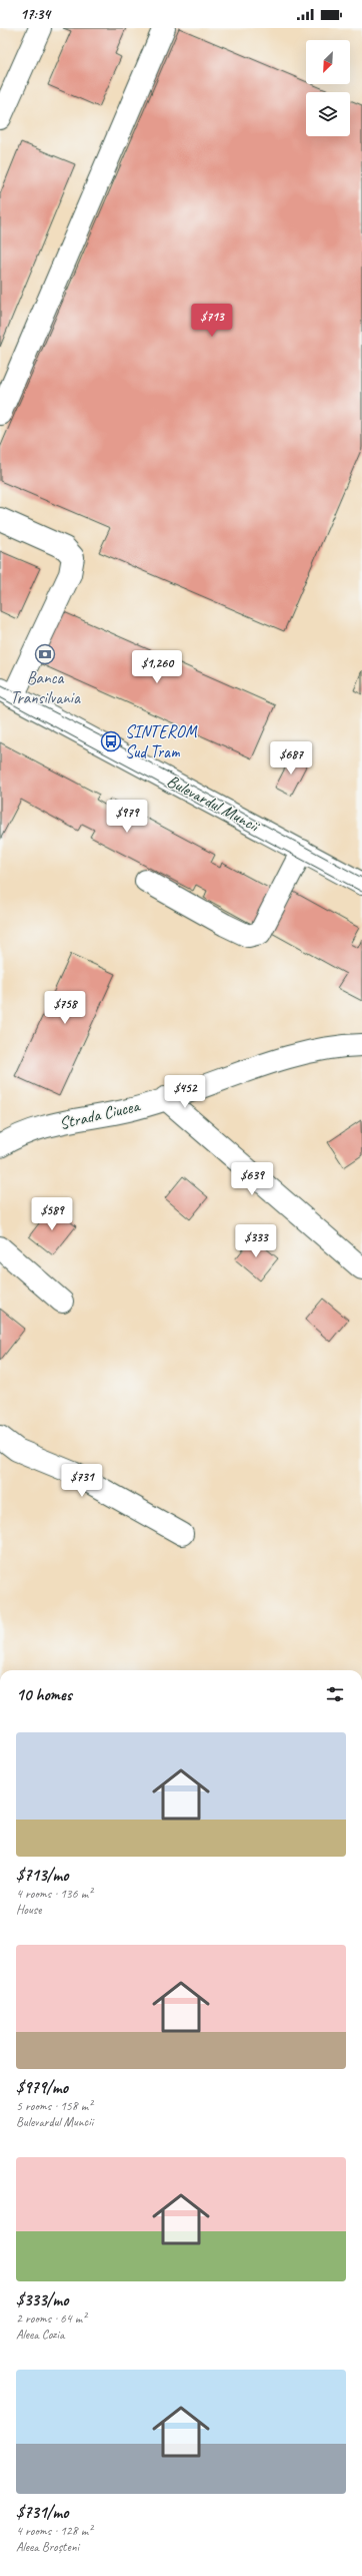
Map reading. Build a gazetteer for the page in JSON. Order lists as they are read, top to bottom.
{
  "streets": {
    "street": ["Bulevardul Muncii", "Strada Ciucea"]
  },
  "places": {
    "bank": ["Banca Transilvania"],
    "bus stop": ["SINTEROM Sud Tram"]
  },
  "north": "bottom left",
  "page": {
    "status": "17:34",
    "price": [
      "$713",
      "$1,260",
      "$687",
      "$979",
      "$758",
      "$452",
      "$639",
      "$589",
      "$333",
      "$731"
    ],
    "heading": "10 homes",
    "list": [
      {
        "name": "$713/mo",
        "note": "4 rooms · 136 m² · House"
      },
      {
        "name": "$979/mo",
        "note": "5 rooms · 158 m² · Bulevardul Muncii"
      },
      {
        "name": "$333/mo",
        "note": "2 rooms · 64 m² · Aleea Cozia"
      },
      {
        "name": "$731/mo",
        "note": "4 rooms · 128 m² · Aleea Broșteni"
      }
    ]
  }
}
